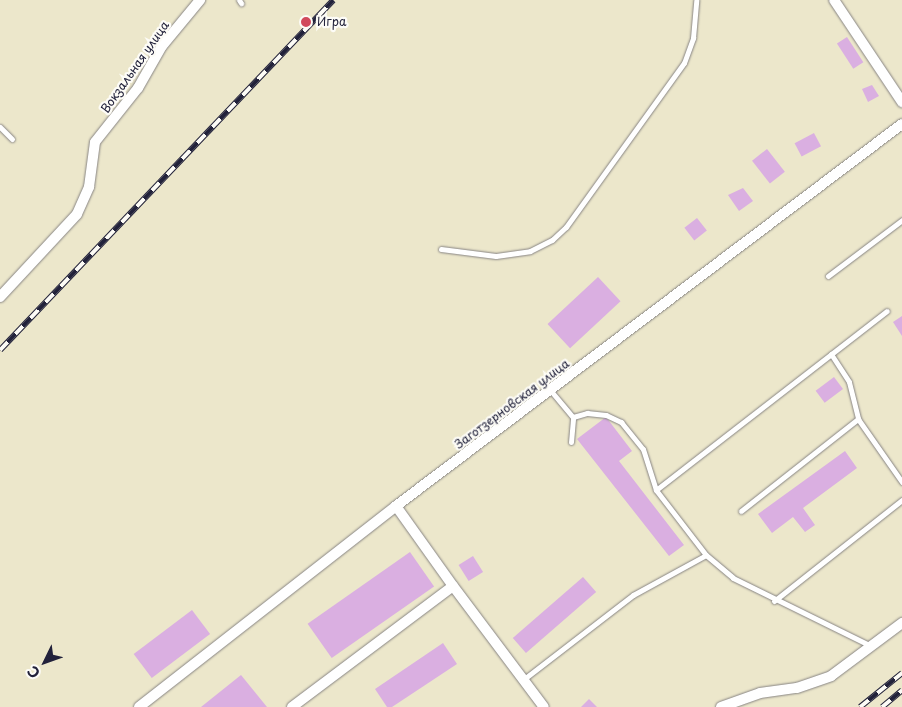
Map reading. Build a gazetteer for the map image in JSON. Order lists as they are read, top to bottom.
{
  "streets": {
    "street": ["Вокзальная улица", "Заготзерновская улица"]
  },
  "places": ["Игра"],
  "north": "bottom left"
}
